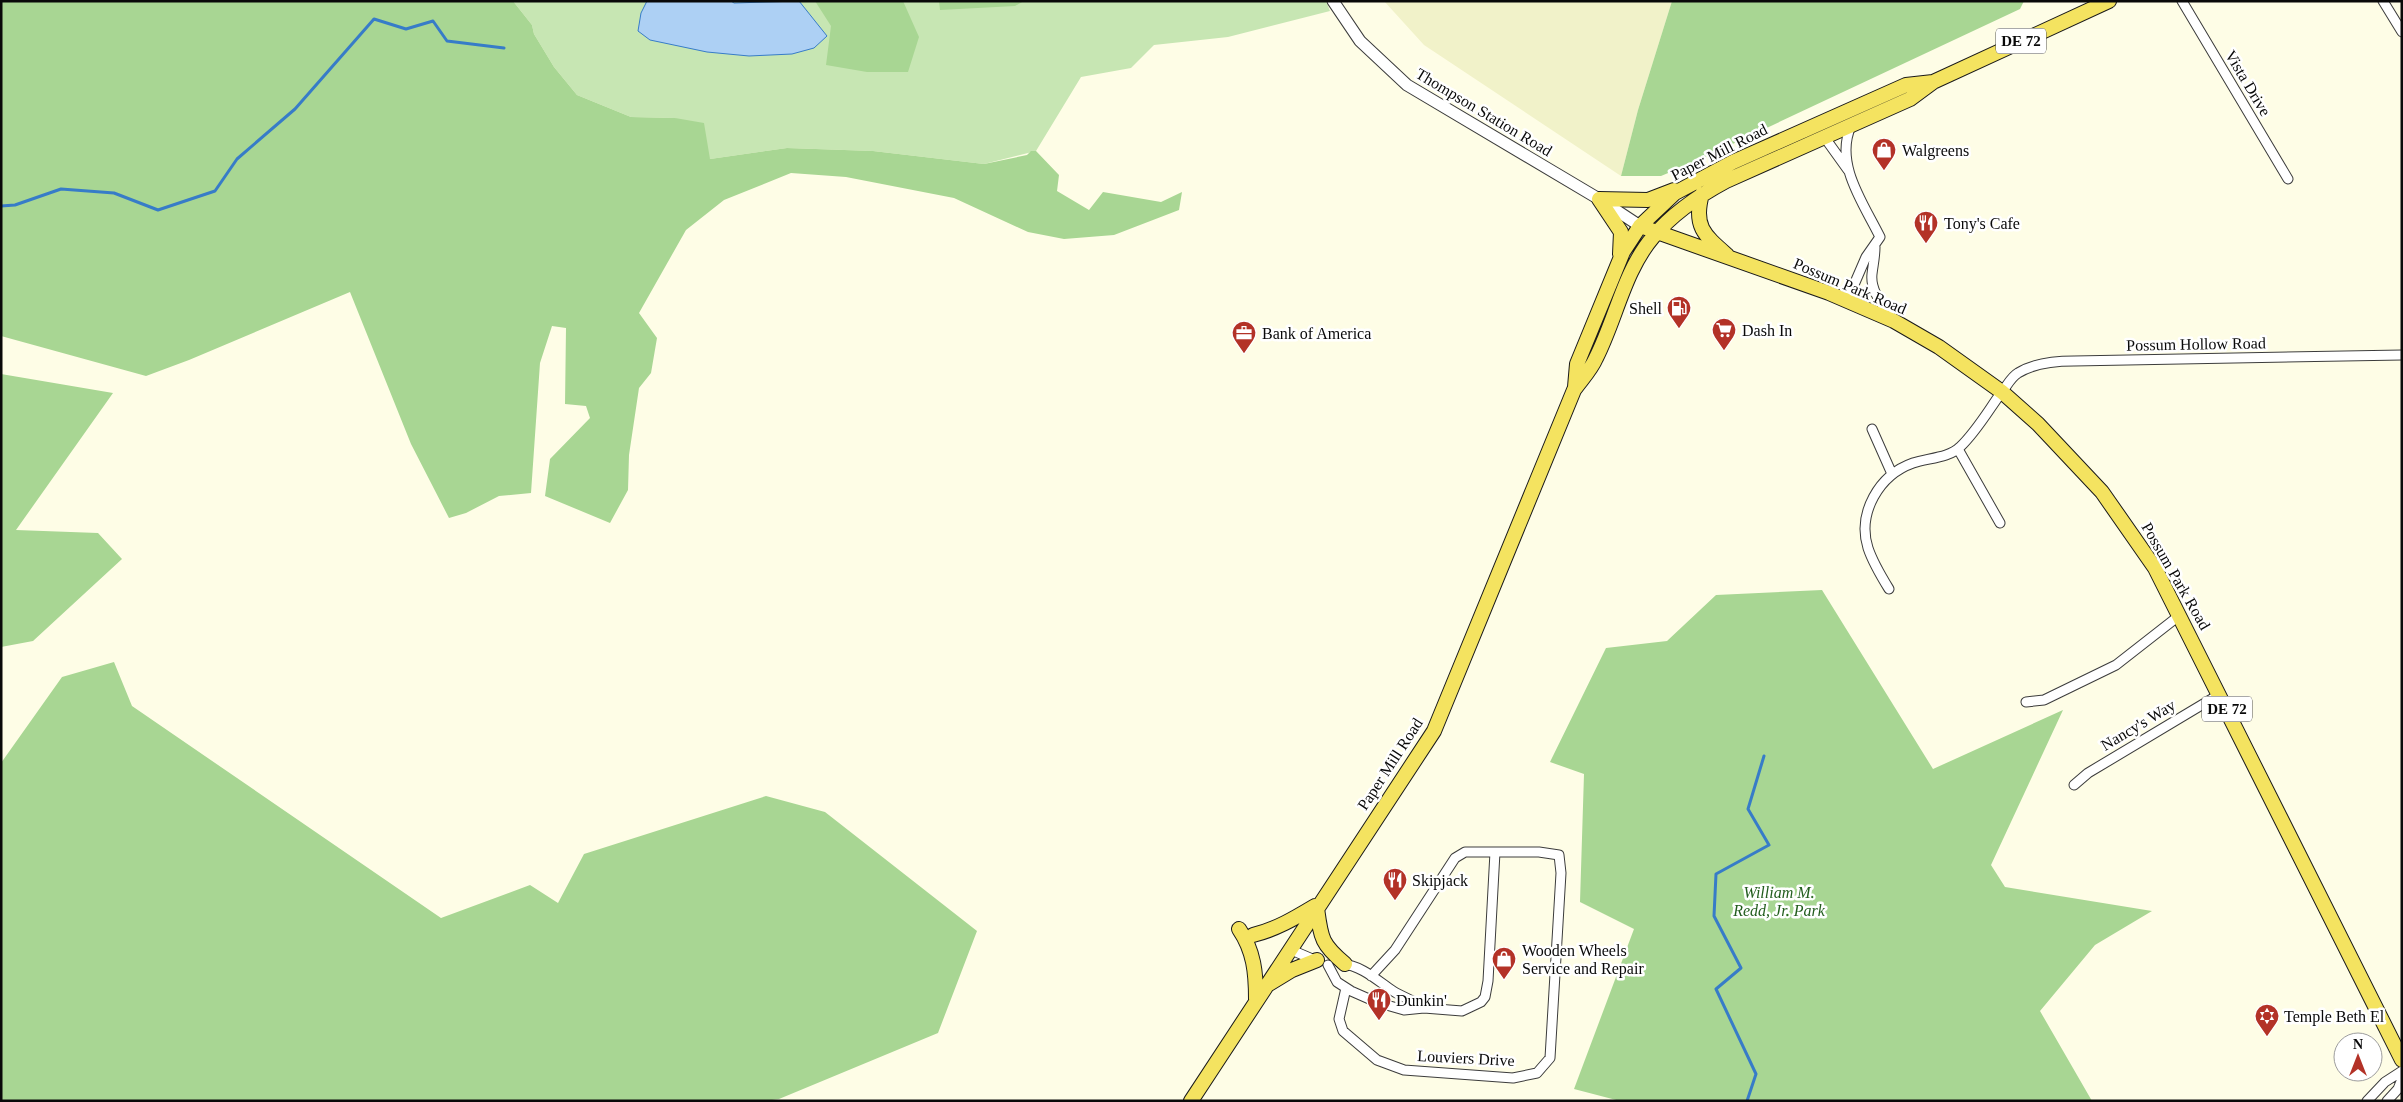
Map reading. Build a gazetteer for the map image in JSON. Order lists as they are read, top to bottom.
{
  "streets": {
    "main road": ["DE 72", "Paper Mill Road", "Possum Park Road"],
    "street": [
      "Vista Drive",
      "Thompson Station Road",
      "Possum Hollow Road",
      "Nancy's Way",
      "Louviers Drive"
    ]
  },
  "crossings": [
    ["Thompson Station Road", "Paper Mill Road"],
    ["Thompson Station Road", "Possum Park Road"],
    ["Paper Mill Road", "Possum Park Road"],
    ["Possum Park Road", "Possum Hollow Road"],
    ["Possum Park Road", "Nancy's Way"]
  ],
  "parks": ["William M. Redd, Jr. Park"],
  "places": {
    "shop": ["Walgreens", "Wooden Wheels Service and Repair"],
    "restaurant": ["Tony's Cafe", "Skipjack", "Dunkin'"],
    "fuel station": ["Shell"],
    "supermarket": ["Dash In"],
    "office": ["Bank of America"],
    "synagogue": ["Temple Beth El"]
  },
  "north": "top"
}
